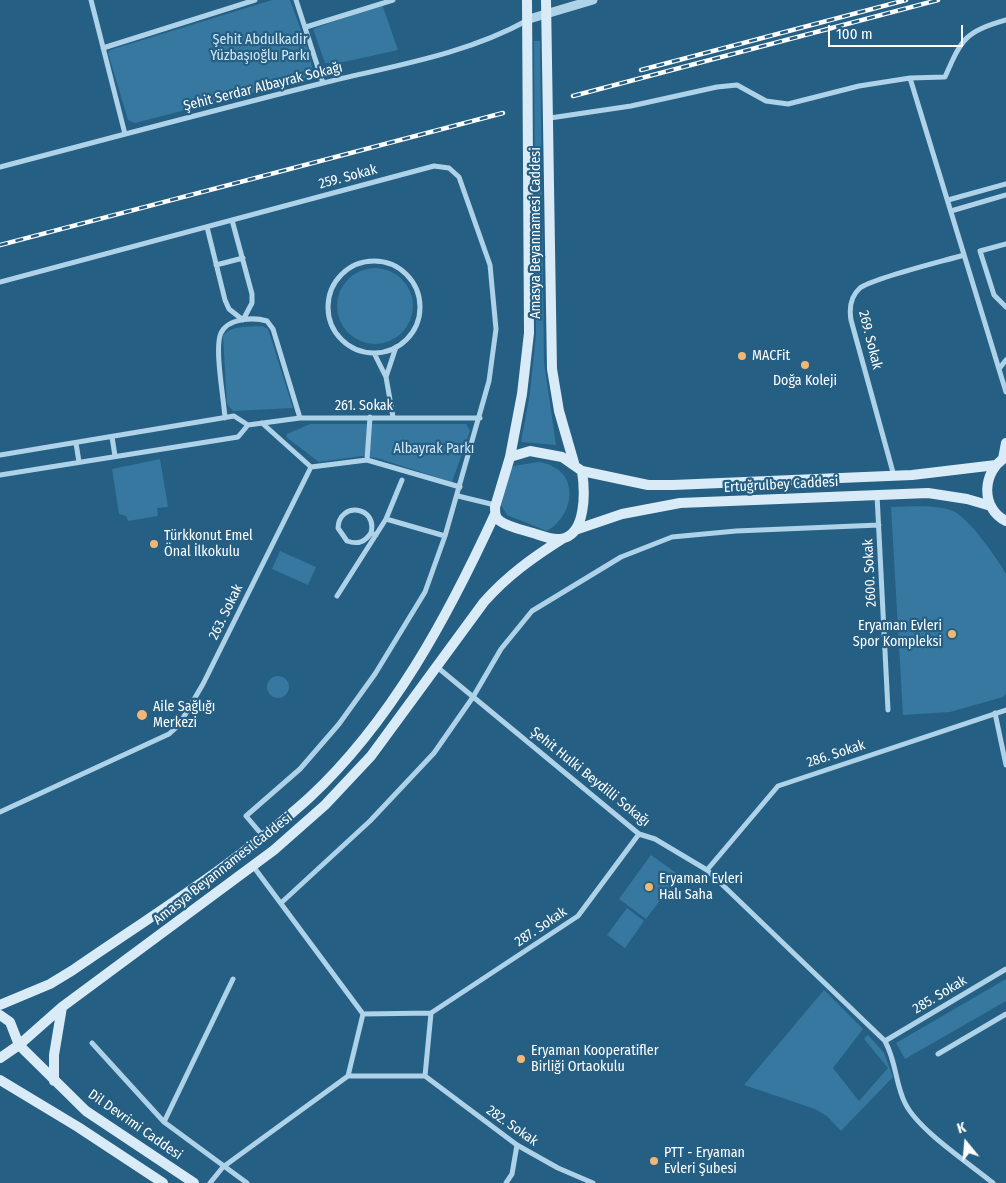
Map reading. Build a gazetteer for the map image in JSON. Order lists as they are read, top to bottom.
{
  "streets": {
    "main road": ["Amasya Beyannamesi Caddesi", "Ertuğrulbey Caddesi", "Dil Devrimi Caddesi"],
    "street": [
      "Şehit Serdar Albayrak Sokağı",
      "259. Sokak",
      "269. Sokak",
      "261. Sokak",
      "2600. Sokak",
      "263. Sokak",
      "286. Sokak",
      "Şehit Hulki Beydilli Sokağı",
      "287. Sokak",
      "285. Sokak",
      "282. Sokak"
    ]
  },
  "crossings": [
    ["Şehit Serdar Albayrak Sokağı", "Amasya Beyannamesi Caddesi"],
    ["259. Sokak", "261. Sokak"],
    ["Amasya Beyannamesi Caddesi", "Ertuğrulbey Caddesi"],
    ["Amasya Beyannamesi Caddesi", "Şehit Hulki Beydilli Sokağı"],
    ["Amasya Beyannamesi Caddesi", "Dil Devrimi Caddesi"],
    ["269. Sokak", "Ertuğrulbey Caddesi"],
    ["Ertuğrulbey Caddesi", "2600. Sokak"],
    ["286. Sokak", "Şehit Hulki Beydilli Sokağı"],
    ["Şehit Hulki Beydilli Sokağı", "287. Sokak"],
    ["Şehit Hulki Beydilli Sokağı", "285. Sokak"]
  ],
  "parks": ["Şehit Abdulkadir Yüzbaşıoğlu Parkı", "Albayrak Parkı"],
  "places": [
    "MACFit",
    "Doğa Koleji",
    "Türkkonut Emel Önal İlkokulu",
    "Eryaman Evleri Spor Kompleksi",
    "Aile Sağlığı Merkezi",
    "Eryaman Evleri Halı Saha",
    "Eryaman Kooperatifler Birliği Ortaokulu",
    "PTT - Eryaman Evleri Şubesi"
  ],
  "scale_bar": "100 m",
  "north": "top"
}
